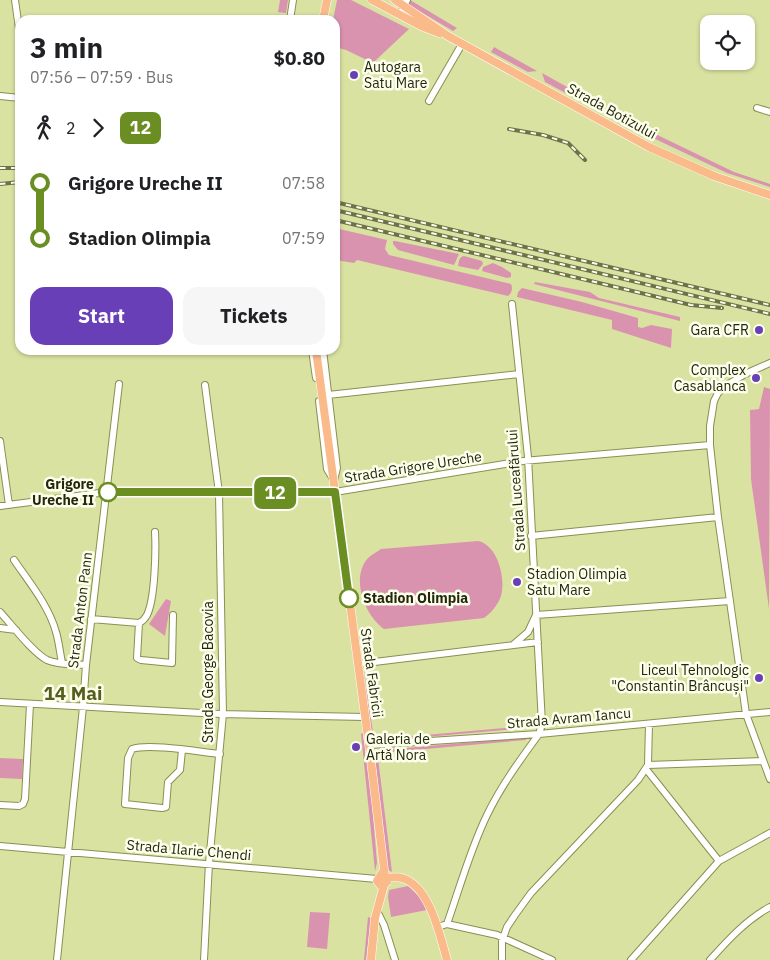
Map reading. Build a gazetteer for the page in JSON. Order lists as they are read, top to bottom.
{
  "streets": {
    "main road": ["Strada Botizului", "Strada Fabricii"],
    "street": [
      "Strada Grigore Ureche",
      "Strada Luceafărului",
      "Strada Anton Pann",
      "Strada George Bacovia",
      "Strada Avram Iancu",
      "Strada Ilarie Chendi"
    ]
  },
  "crossings": [
    ["Strada Grigore Ureche", "Strada Luceafărului"],
    ["Strada Grigore Ureche", "Strada Anton Pann"],
    ["Strada Grigore Ureche", "Strada George Bacovia"],
    ["Strada Grigore Ureche", "Strada Fabricii"],
    ["Strada Luceafărului", "Strada Avram Iancu"],
    ["Strada Anton Pann", "Strada Ilarie Chendi"],
    ["Strada George Bacovia", "Strada Ilarie Chendi"],
    ["Strada Fabricii", "Strada Avram Iancu"],
    ["Strada Fabricii", "Strada Ilarie Chendi"]
  ],
  "districts": ["14 Mai"],
  "places": [
    "Autogara Satu Mare",
    "Gara CFR",
    "Complex Casablanca",
    "Grigore Ureche II",
    "Stadion Olimpia Satu Mare",
    "Stadion Olimpia",
    "Liceul Tehnologic \"Constantin Brâncuși\"",
    "Galeria de Artă Nora"
  ],
  "lines": ["bus line 12"],
  "page": {
    "on_map": "12",
    "heading": ["3 min", "07:56 – 07:59 · Bus", "$0.80"],
    "legs": ["2", "12"],
    "list": [
      {
        "name": "Grigore Ureche II",
        "value": "07:58"
      },
      {
        "name": "Stadion Olimpia",
        "value": "07:59"
      }
    ],
    "buttons": ["Start", "Tickets"]
  }
}
